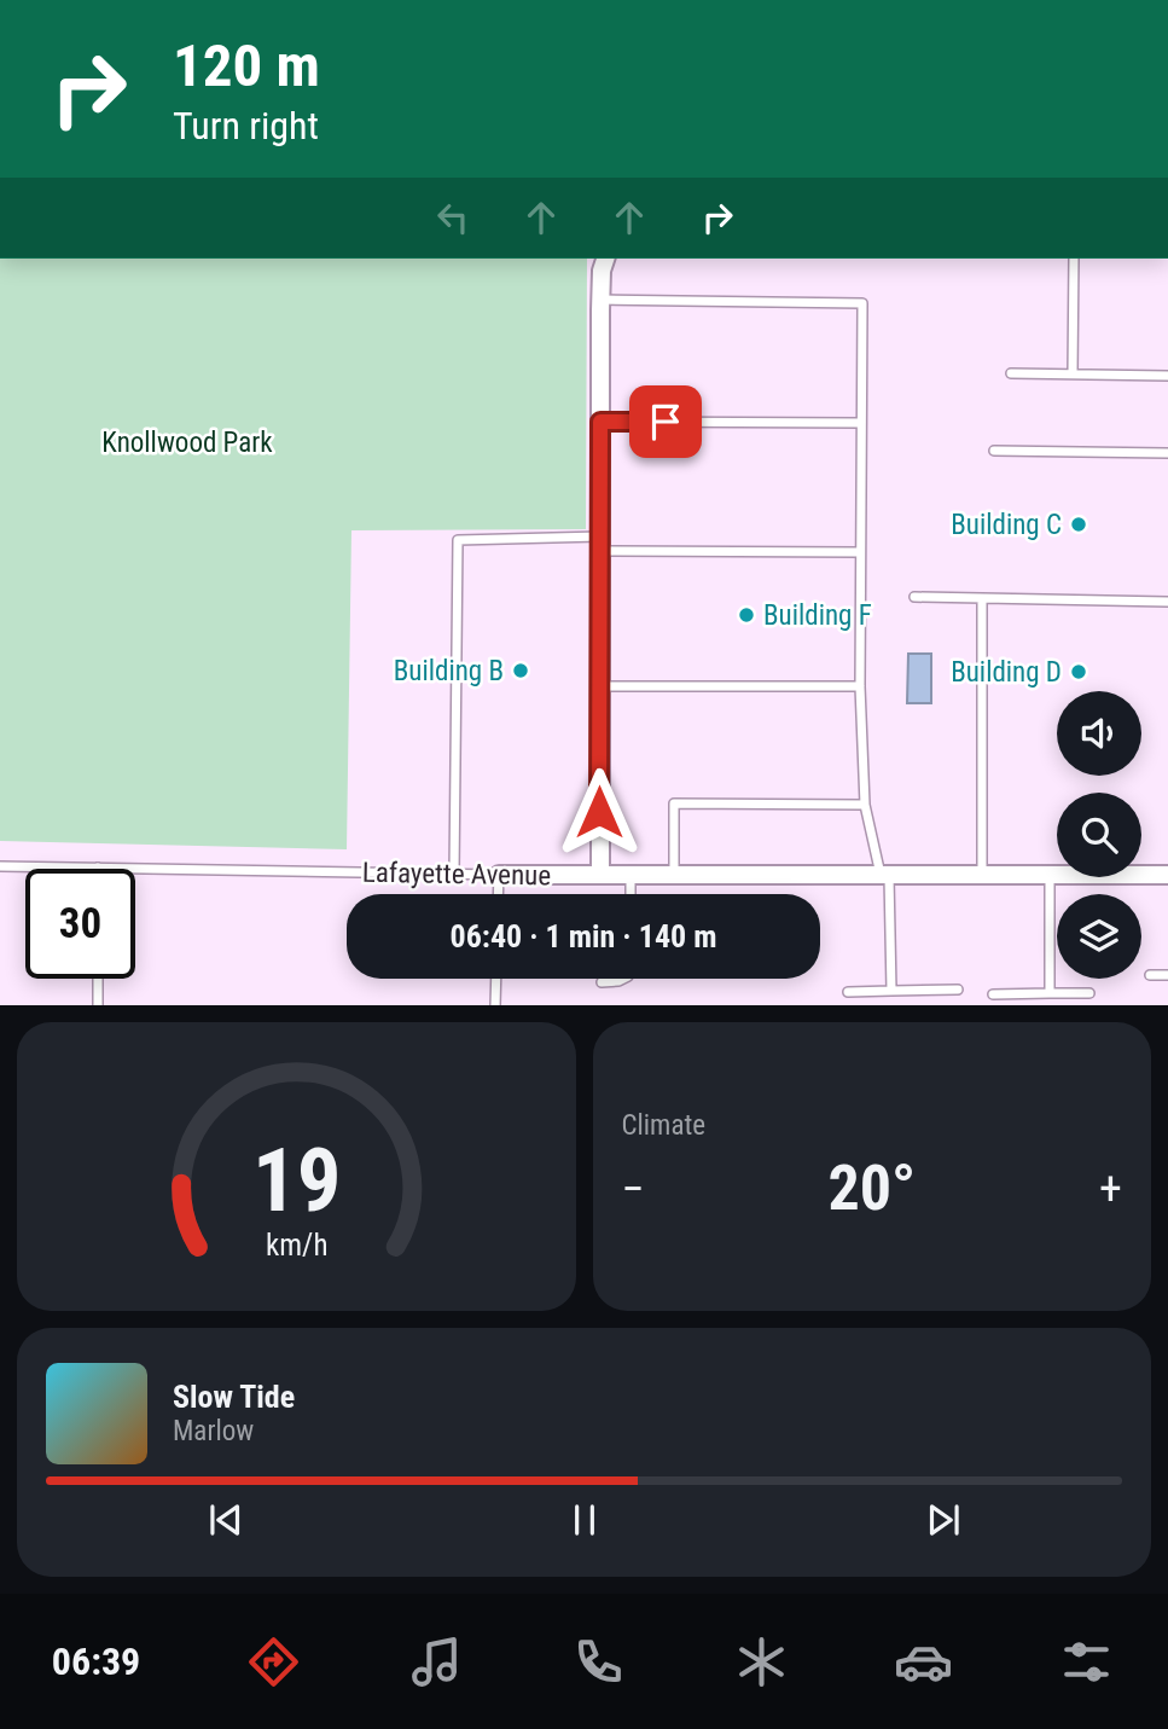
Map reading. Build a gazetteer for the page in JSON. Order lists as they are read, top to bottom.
{
  "streets": {
    "street": ["Lafayette Avenue"]
  },
  "parks": ["Knollwood Park"],
  "places": [
    "Building C",
    "Building F",
    "Building B",
    "Building D"
  ],
  "page": {
    "turn": ["120 m", "Turn right"],
    "limit": "30",
    "trip": "06:40 · 1 min · 140 m",
    "tile": "Climate",
    "heat": ["−", "20°", "+"],
    "song": ["Slow Tide", "Marlow"],
    "tabs": "06:39",
    "gauge": ["19", "km/h"]
  }
}
